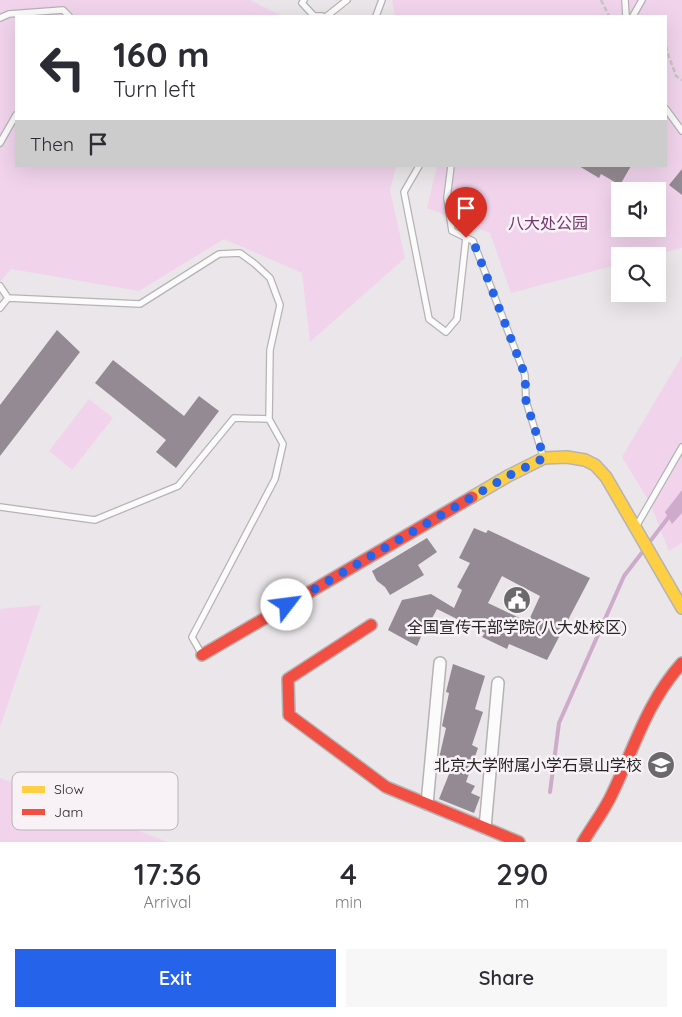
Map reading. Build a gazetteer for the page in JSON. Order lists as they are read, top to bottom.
{
  "parks": ["八大处公园"],
  "places": {
    "public building": ["全国宣传干部学院(八大处校区)"],
    "school or university": ["北京大学附属小学石景山学校"]
  },
  "legend": ["Slow", "Jam"],
  "page": {
    "turn": ["160 m", "Turn left"],
    "then": "Then",
    "eta": [
      "17:36",
      "Arrival",
      "4",
      "min",
      "290",
      "m"
    ],
    "buttons": ["Exit", "Share"]
  }
}
